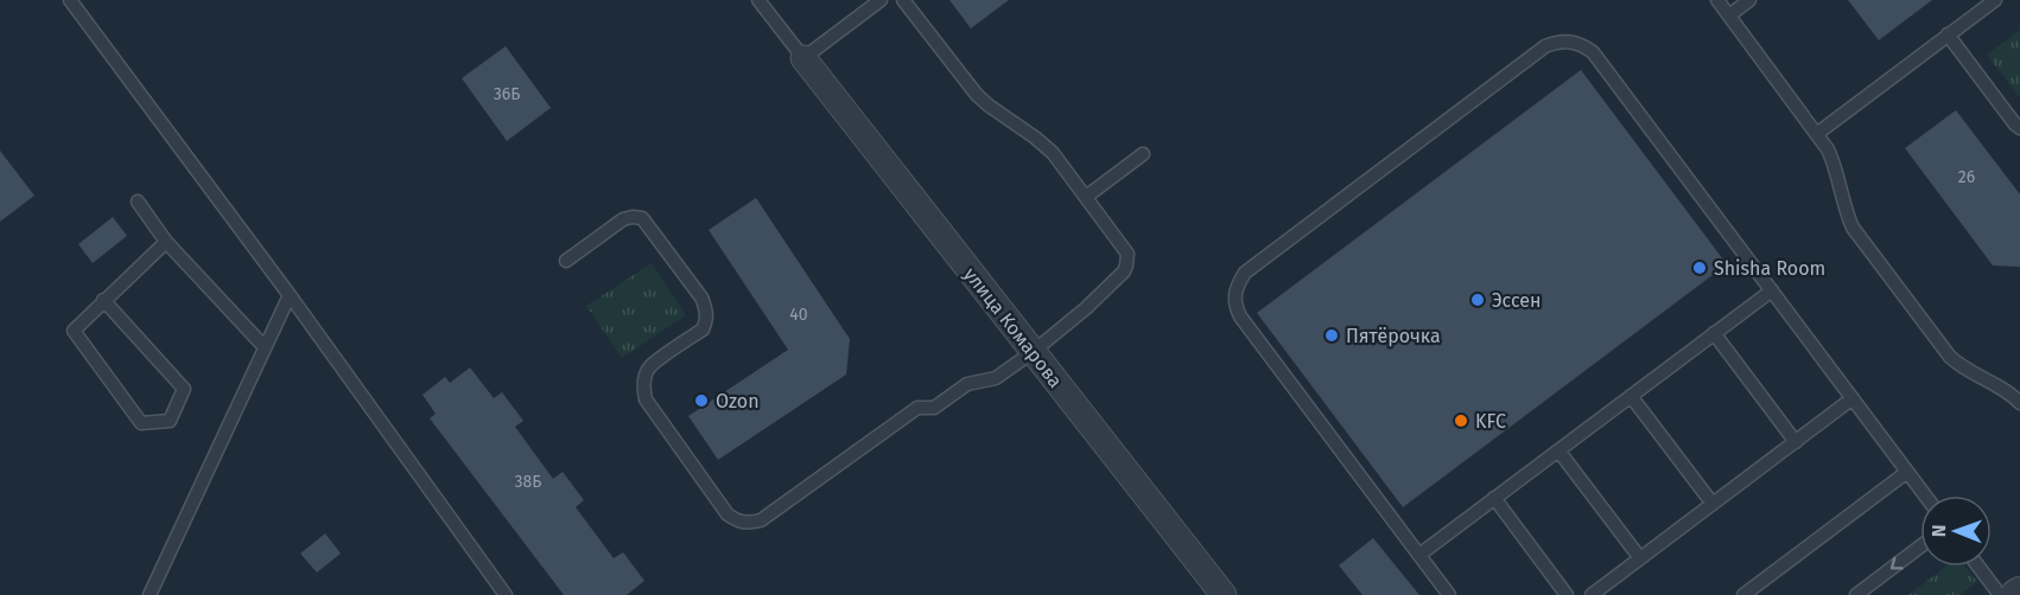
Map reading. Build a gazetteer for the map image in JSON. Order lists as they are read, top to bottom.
{
  "streets": {
    "street": ["улица Комарова"]
  },
  "places": [
    "Shisha Room",
    "Эссен",
    "Пятёрочка",
    "Ozon",
    "KFC"
  ],
  "house_numbers": [
    "36Б",
    "26",
    "40",
    "38Б"
  ],
  "north": "left"
}
